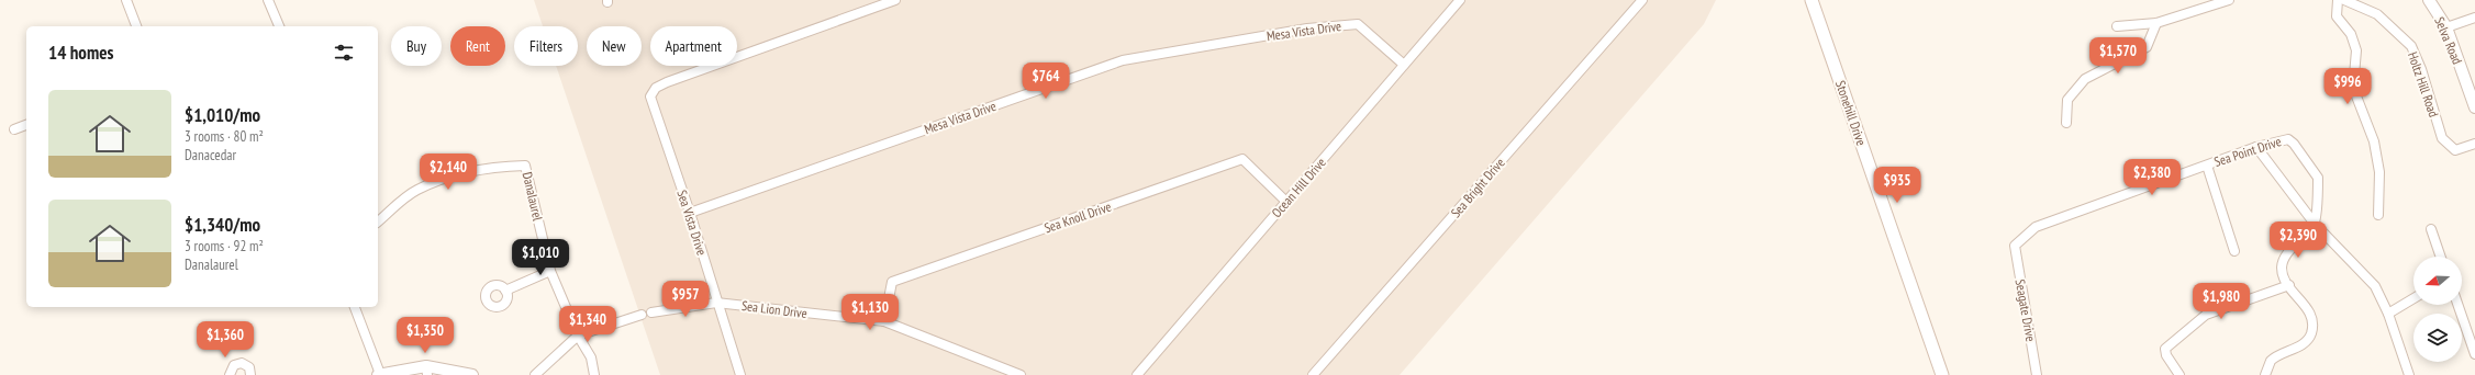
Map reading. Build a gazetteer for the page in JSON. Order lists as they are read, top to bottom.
{
  "streets": {
    "main road": ["Stonehill Drive"],
    "street": [
      "Mesa Vista Drive",
      "Selva Road",
      "Holtz Hill Road",
      "Sea Point Drive",
      "Ocean Hill Drive",
      "Sea Bright Drive",
      "Danalaurel",
      "Sea Knoll Drive",
      "Sea Vista Drive",
      "Sea Lion Drive",
      "Seagate Drive"
    ]
  },
  "crossings": [
    ["Mesa Vista Drive", "Ocean Hill Drive"],
    ["Mesa Vista Drive", "Sea Vista Drive"],
    ["Sea Point Drive", "Seagate Drive"],
    ["Ocean Hill Drive", "Sea Knoll Drive"],
    ["Danalaurel", "Sea Lion Drive"],
    ["Sea Knoll Drive", "Sea Lion Drive"],
    ["Sea Vista Drive", "Sea Lion Drive"]
  ],
  "north": "left",
  "page": {
    "chip": [
      "Buy",
      "Rent",
      "Filters",
      "New",
      "Apartment"
    ],
    "heading": "14 homes",
    "price": [
      "$1,570",
      "$764",
      "$996",
      "$2,140",
      "$2,380",
      "$935",
      "$2,390",
      "$1,010",
      "$957",
      "$1,980",
      "$1,130",
      "$1,340",
      "$1,350",
      "$1,360"
    ],
    "list": [
      {
        "name": "$1,010/mo",
        "note": "3 rooms · 80 m² · Danacedar"
      },
      {
        "name": "$1,340/mo",
        "note": "3 rooms · 92 m² · Danalaurel"
      }
    ]
  }
}
